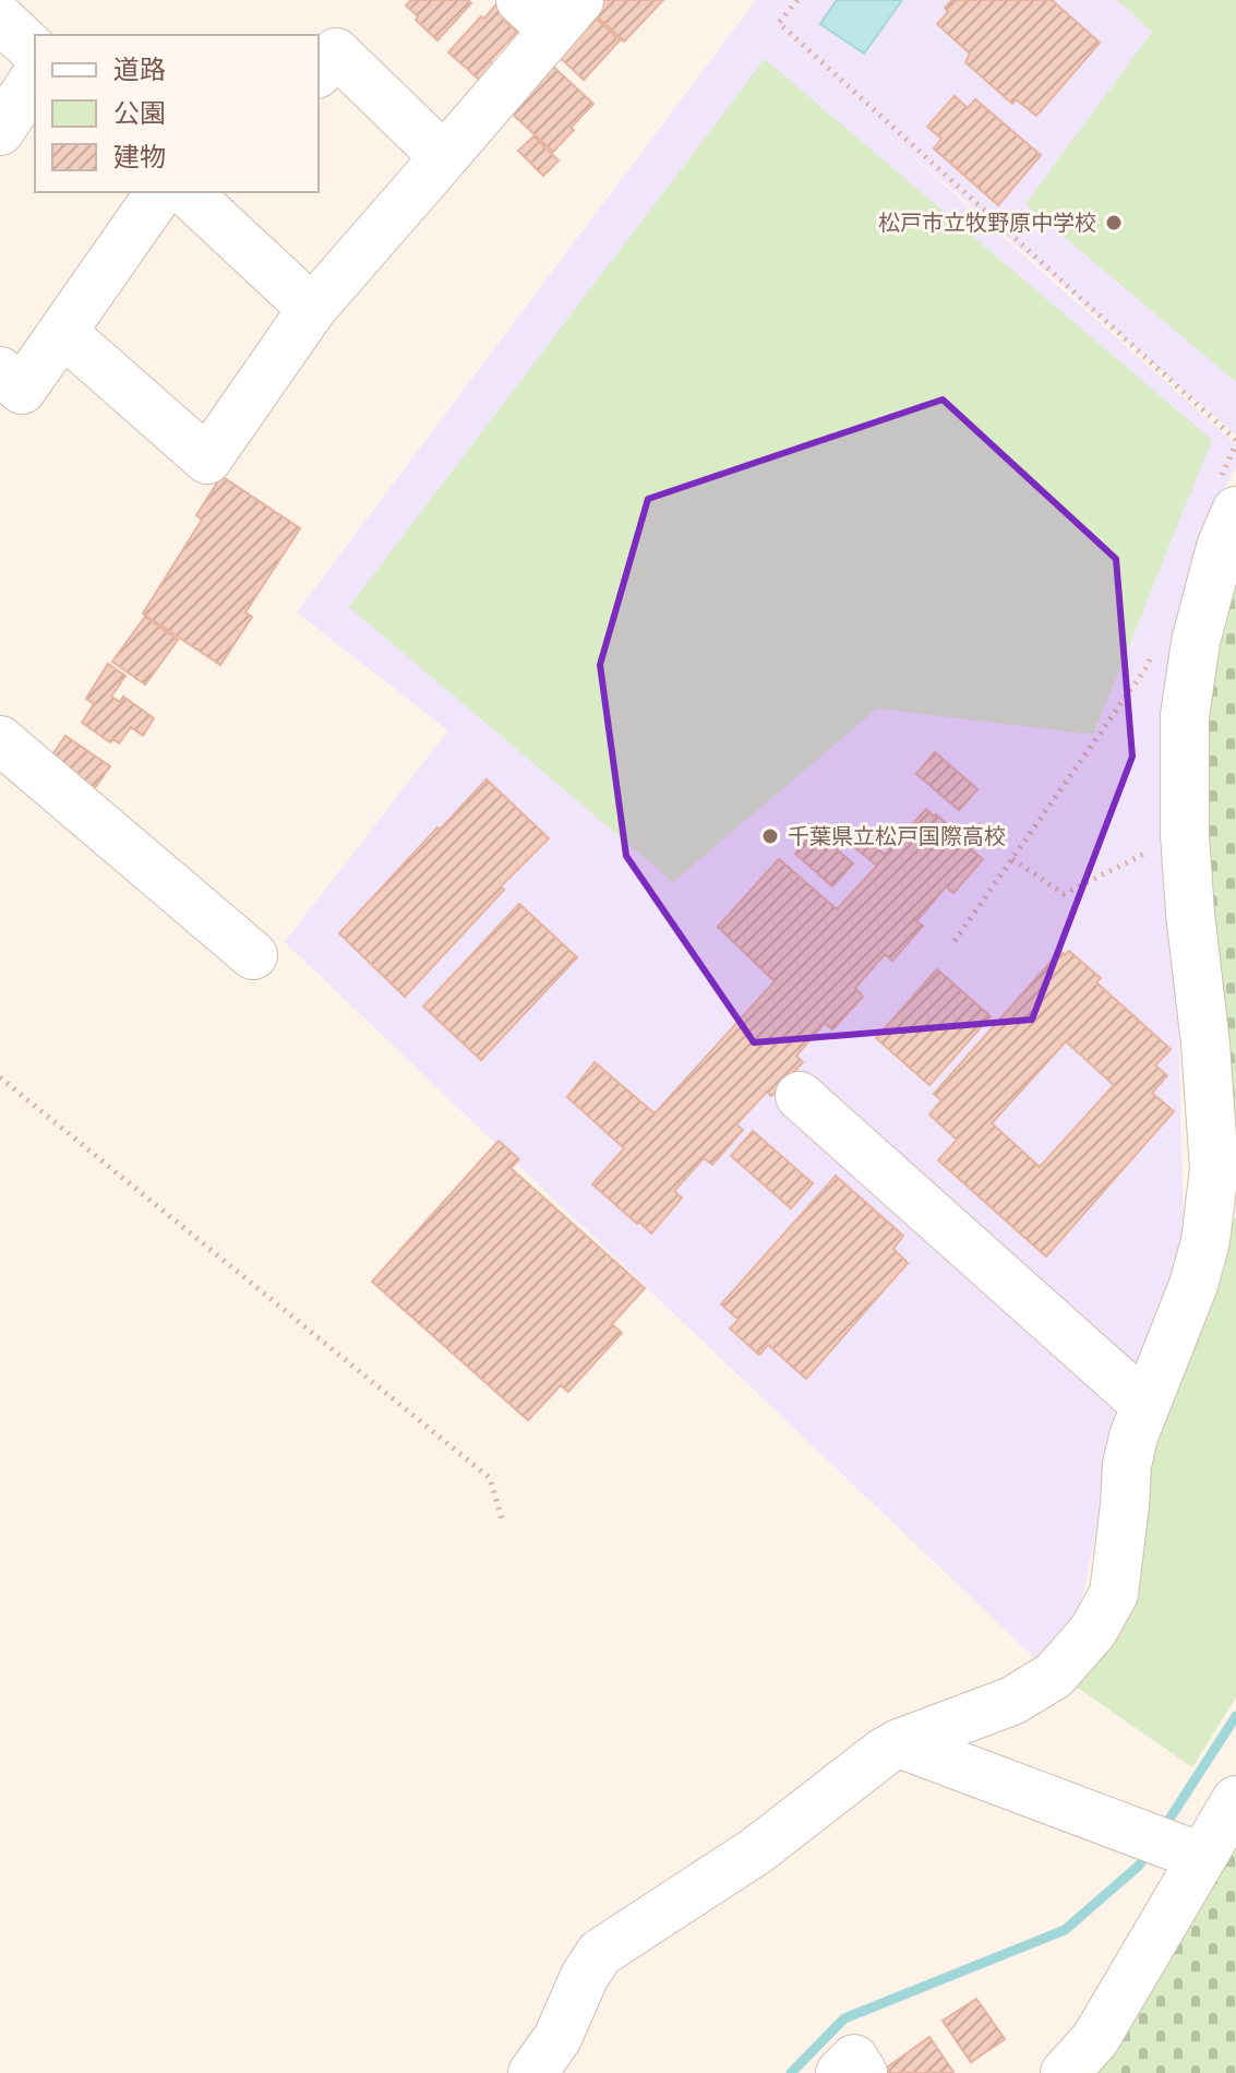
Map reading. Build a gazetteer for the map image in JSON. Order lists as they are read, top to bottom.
{
  "places": ["松戸市立牧野原中学校", "千葉県立松戸国際高校"],
  "legend": ["道路", "公園", "建物"]
}
